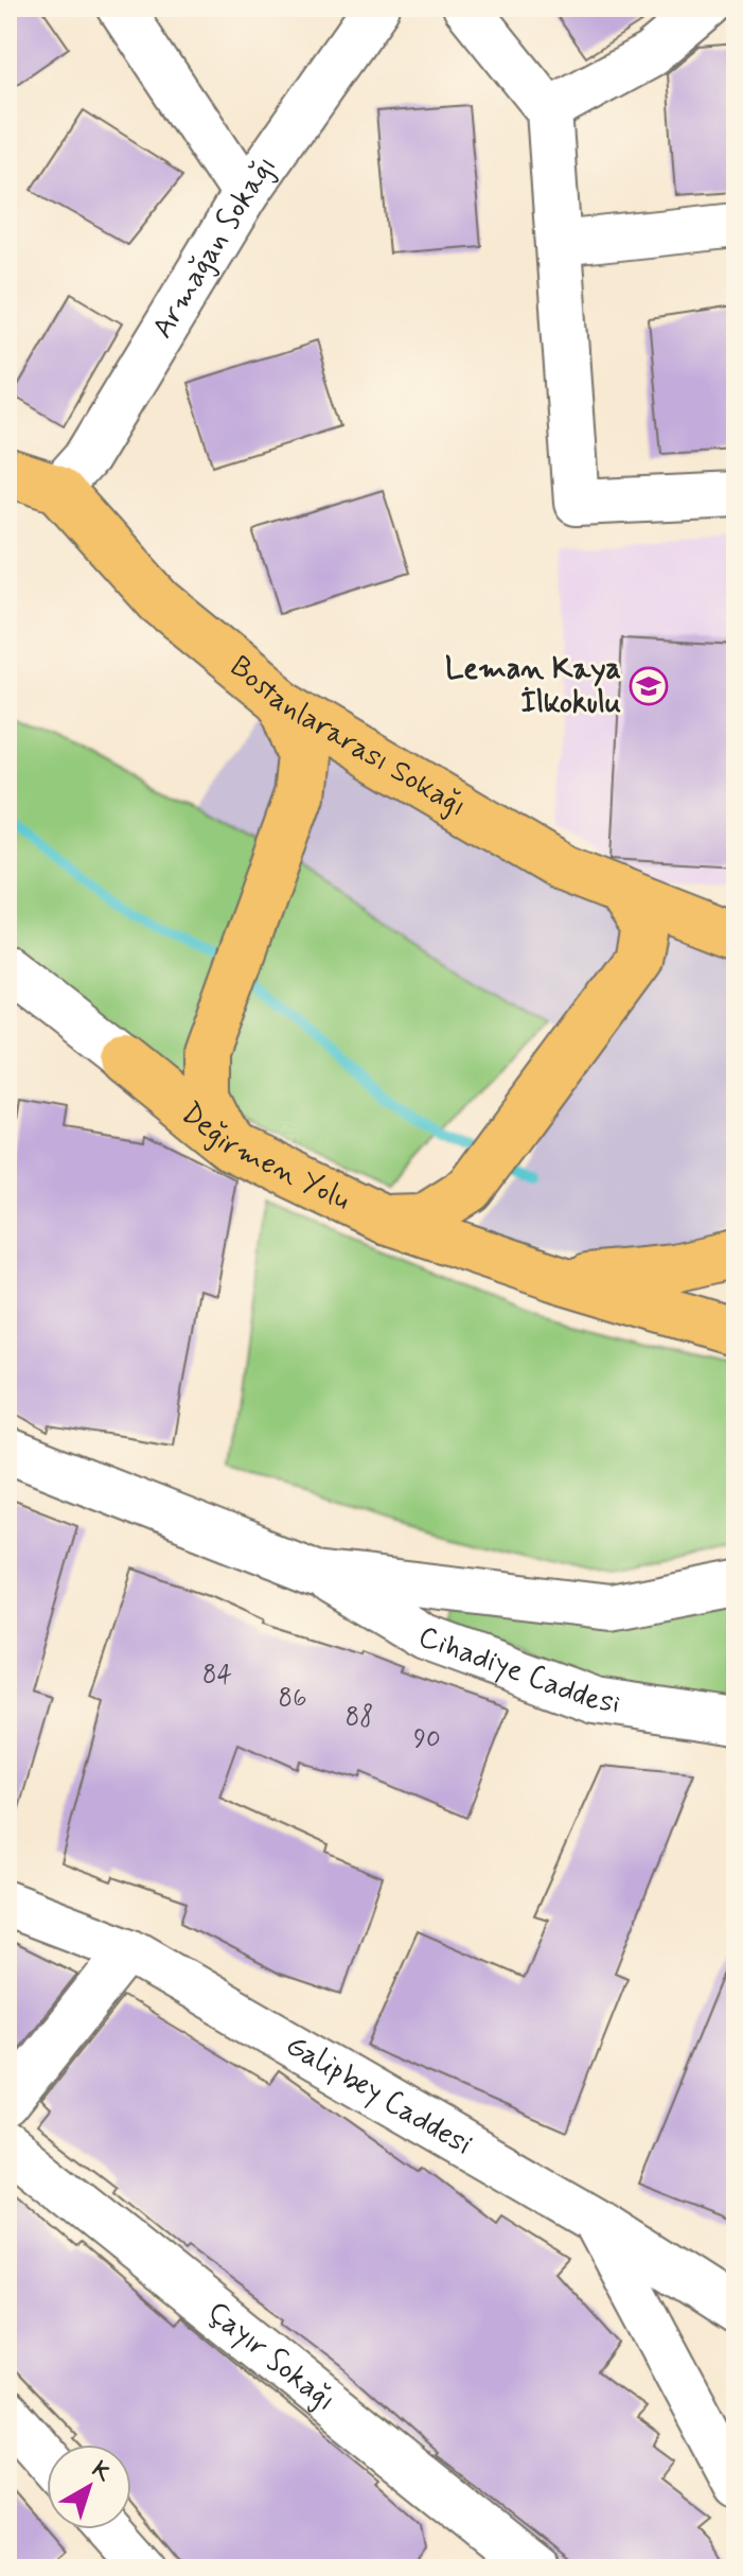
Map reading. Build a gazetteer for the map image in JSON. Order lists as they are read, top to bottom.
{
  "streets": {
    "main road": ["Bostanlararası Sokağı", "Değirmen Yolu"],
    "street": [
      "Armağan Sokağı",
      "Cihadiye Caddesi",
      "Galipbey Caddesi",
      "Çayır Sokağı"
    ]
  },
  "crossings": [
    ["Armağan Sokağı", "Bostanlararası Sokağı"]
  ],
  "places": {
    "school or university": ["Leman Kaya İlkokulu"]
  },
  "house_numbers": [
    "84",
    "86",
    "88",
    "90"
  ],
  "north": "top right"
}
